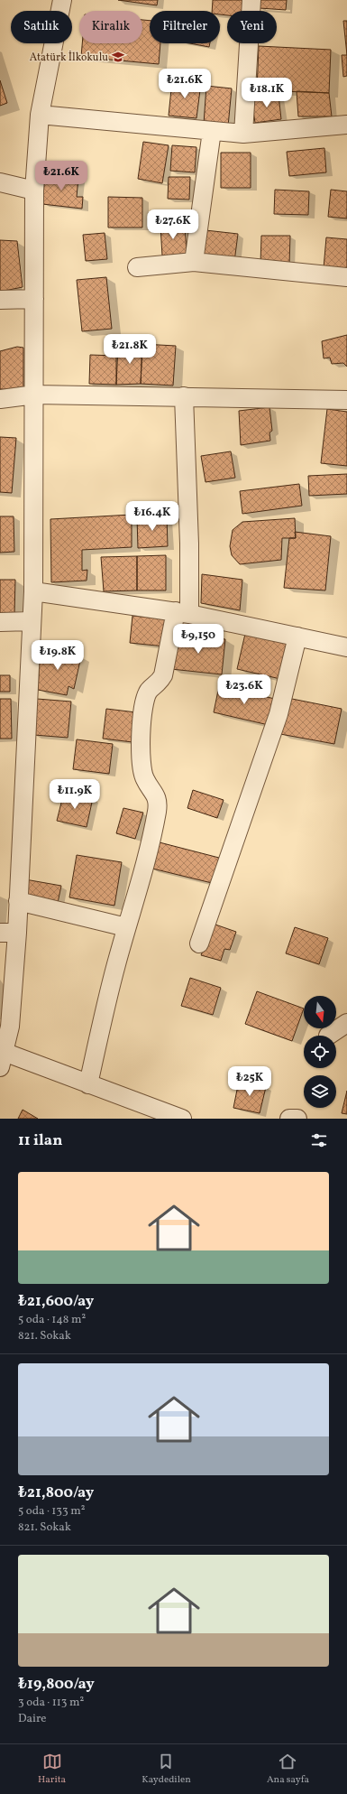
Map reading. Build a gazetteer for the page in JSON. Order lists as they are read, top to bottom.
{
  "places": {
    "school or university": ["Atatürk İlkokulu"]
  },
  "north": "bottom",
  "page": {
    "chip": [
      "Satılık",
      "Kiralık",
      "Filtreler",
      "Yeni"
    ],
    "price": [
      "₺21.6K",
      "₺18.1K",
      "₺21.6K",
      "₺27.6K",
      "₺21.8K",
      "₺16.4K",
      "₺9,150",
      "₺19.8K",
      "₺23.6K",
      "₺11.9K",
      "₺25K"
    ],
    "heading": "11 ilan",
    "list": [
      {
        "name": "₺21,600/ay",
        "note": "5 oda · 148 m² · 821. Sokak"
      },
      {
        "name": "₺21,800/ay",
        "note": "5 oda · 133 m² · 821. Sokak"
      },
      {
        "name": "₺19,800/ay",
        "note": "3 oda · 113 m² · Daire"
      }
    ],
    "tabs": ["Harita", "Kaydedilen", "Ana sayfa"]
  }
}
